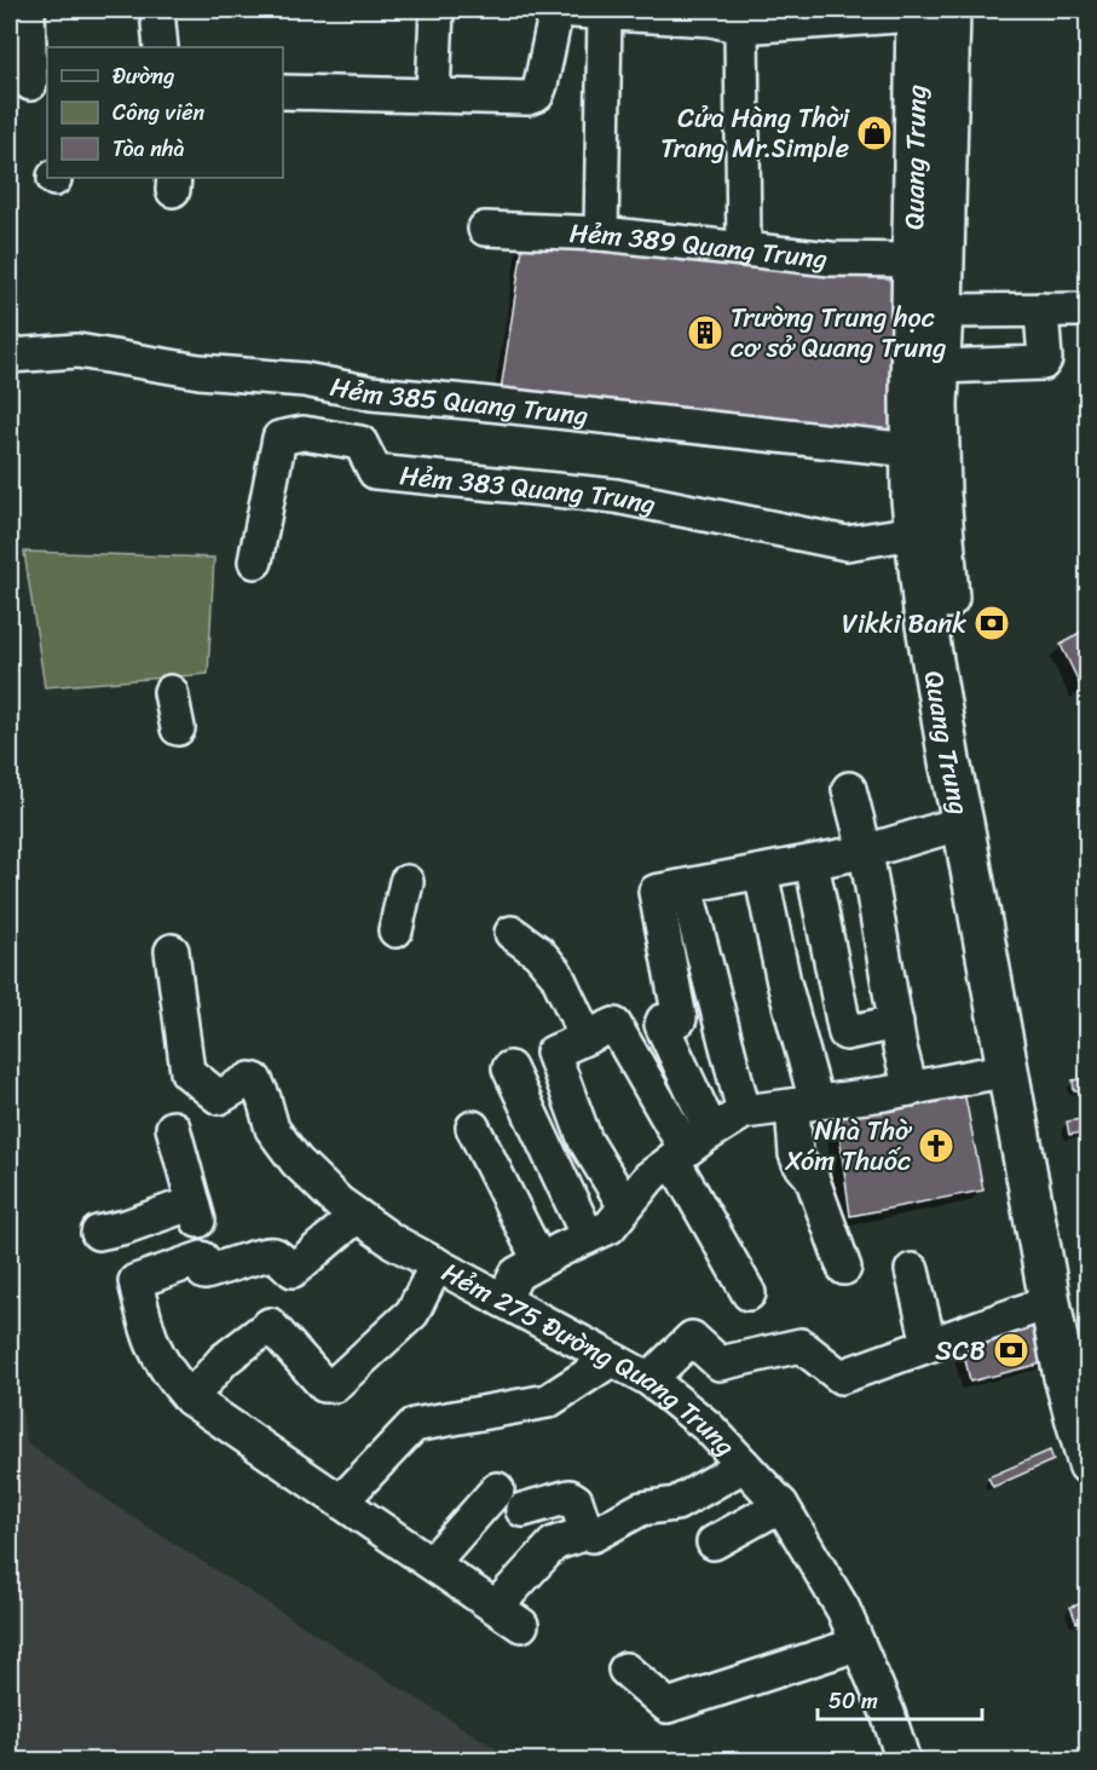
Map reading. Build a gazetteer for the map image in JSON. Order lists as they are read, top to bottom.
{
  "streets": {
    "main road": ["Quang Trung"],
    "street": [
      "Hẻm 389 Quang Trung",
      "Hẻm 385 Quang Trung",
      "Hẻm 383 Quang Trung",
      "Hẻm 275 Đường Quang Trung"
    ]
  },
  "crossings": [
    ["Quang Trung", "Hẻm 389 Quang Trung"],
    ["Quang Trung", "Hẻm 385 Quang Trung"],
    ["Quang Trung", "Hẻm 383 Quang Trung"]
  ],
  "places": {
    "shop": ["Cửa Hàng Thời Trang Mr.Simple"],
    "building": ["Trường Trung học cơ sở Quang Trung"],
    "bank": ["Vikki Bank", "SCB"],
    "church": ["Nhà Thờ Xóm Thuốc"]
  },
  "legend": ["Đường", "Công viên", "Tòa nhà"],
  "scale_bar": "50 m"
}
